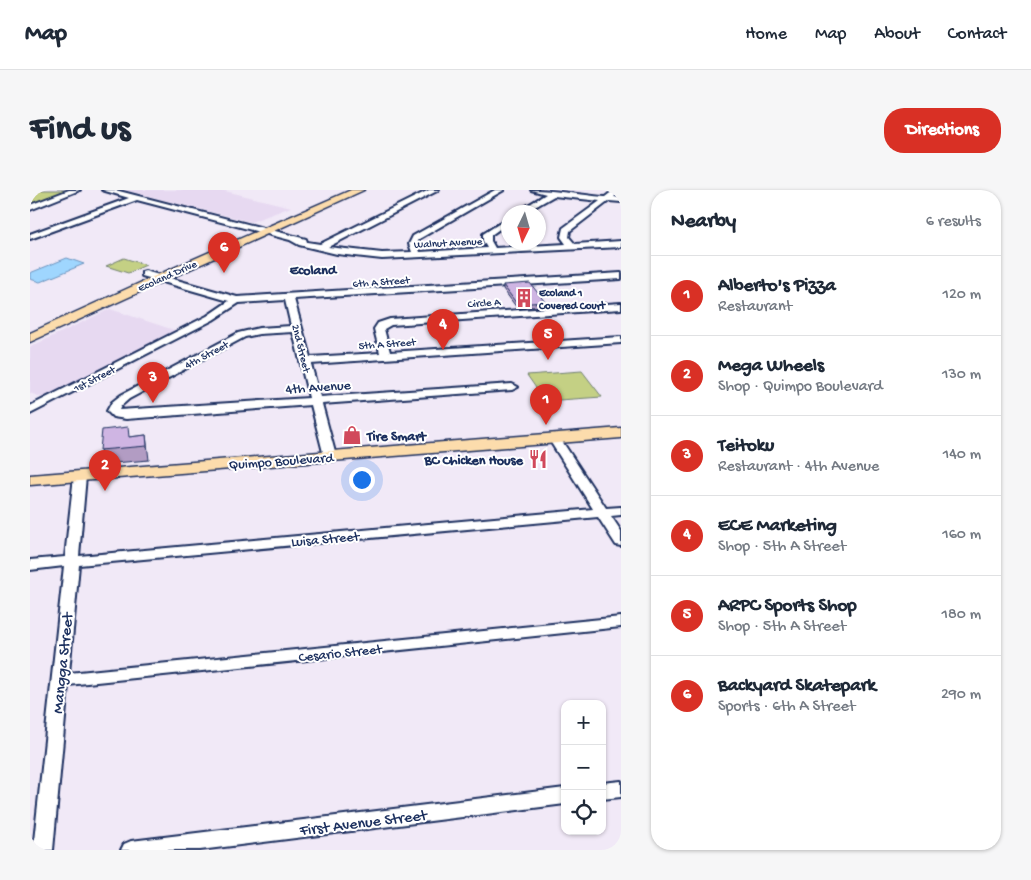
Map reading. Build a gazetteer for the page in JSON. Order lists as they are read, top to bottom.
{
  "streets": {
    "main road": ["Ecoland Drive", "Quimpo Boulevard"],
    "street": [
      "Walnut Avenue",
      "6th A Street",
      "Circle A",
      "5th A Street",
      "2nd Street",
      "4th Street",
      "1st Street",
      "4th Avenue",
      "Luisa Street",
      "Cesario Street",
      "Mangga Street",
      "First Avenue Street"
    ]
  },
  "crossings": [
    ["Walnut Avenue", "Ecoland Drive"],
    ["Ecoland Drive", "6th A Street"],
    ["6th A Street", "2nd Street"],
    ["6th A Street", "1st Street"],
    ["Circle A", "5th A Street"],
    ["5th A Street", "2nd Street"],
    ["2nd Street", "4th Street"],
    ["2nd Street", "4th Avenue"],
    ["2nd Street", "Quimpo Boulevard"],
    ["4th Street", "4th Avenue"],
    ["Quimpo Boulevard", "Mangga Street"],
    ["Luisa Street", "Mangga Street"],
    ["Cesario Street", "Mangga Street"]
  ],
  "districts": ["Ecoland"],
  "places": {
    "building": ["Ecoland 1 Covered Court"],
    "shop": ["Tire Smart"],
    "restaurant": ["BC Chicken House"]
  },
  "north": "bottom",
  "page": {
    "header": "Map",
    "nav": [
      "Home",
      "Map",
      "About",
      "Contact"
    ],
    "buttons": "Directions",
    "title": "Find us",
    "heading": ["Nearby", "6 results"],
    "pins": [
      "6",
      "4",
      "5",
      "3",
      "1",
      "2"
    ],
    "list": [
      {
        "mark": "1",
        "name": "Alberto's Pizza",
        "note": "Restaurant",
        "value": "120 m"
      },
      {
        "mark": "2",
        "name": "Mega Wheels",
        "note": "Shop · Quimpo Boulevard",
        "value": "130 m"
      },
      {
        "mark": "3",
        "name": "Teitoku",
        "note": "Restaurant · 4th Avenue",
        "value": "140 m"
      },
      {
        "mark": "4",
        "name": "ECE Marketing",
        "note": "Shop · 5th A Street",
        "value": "160 m"
      },
      {
        "mark": "5",
        "name": "ARPC Sports Shop",
        "note": "Shop · 5th A Street",
        "value": "180 m"
      },
      {
        "mark": "6",
        "name": "Backyard Skatepark",
        "note": "Sports · 6th A Street",
        "value": "290 m"
      }
    ],
    "map_buttons": ["+", "−"]
  }
}
